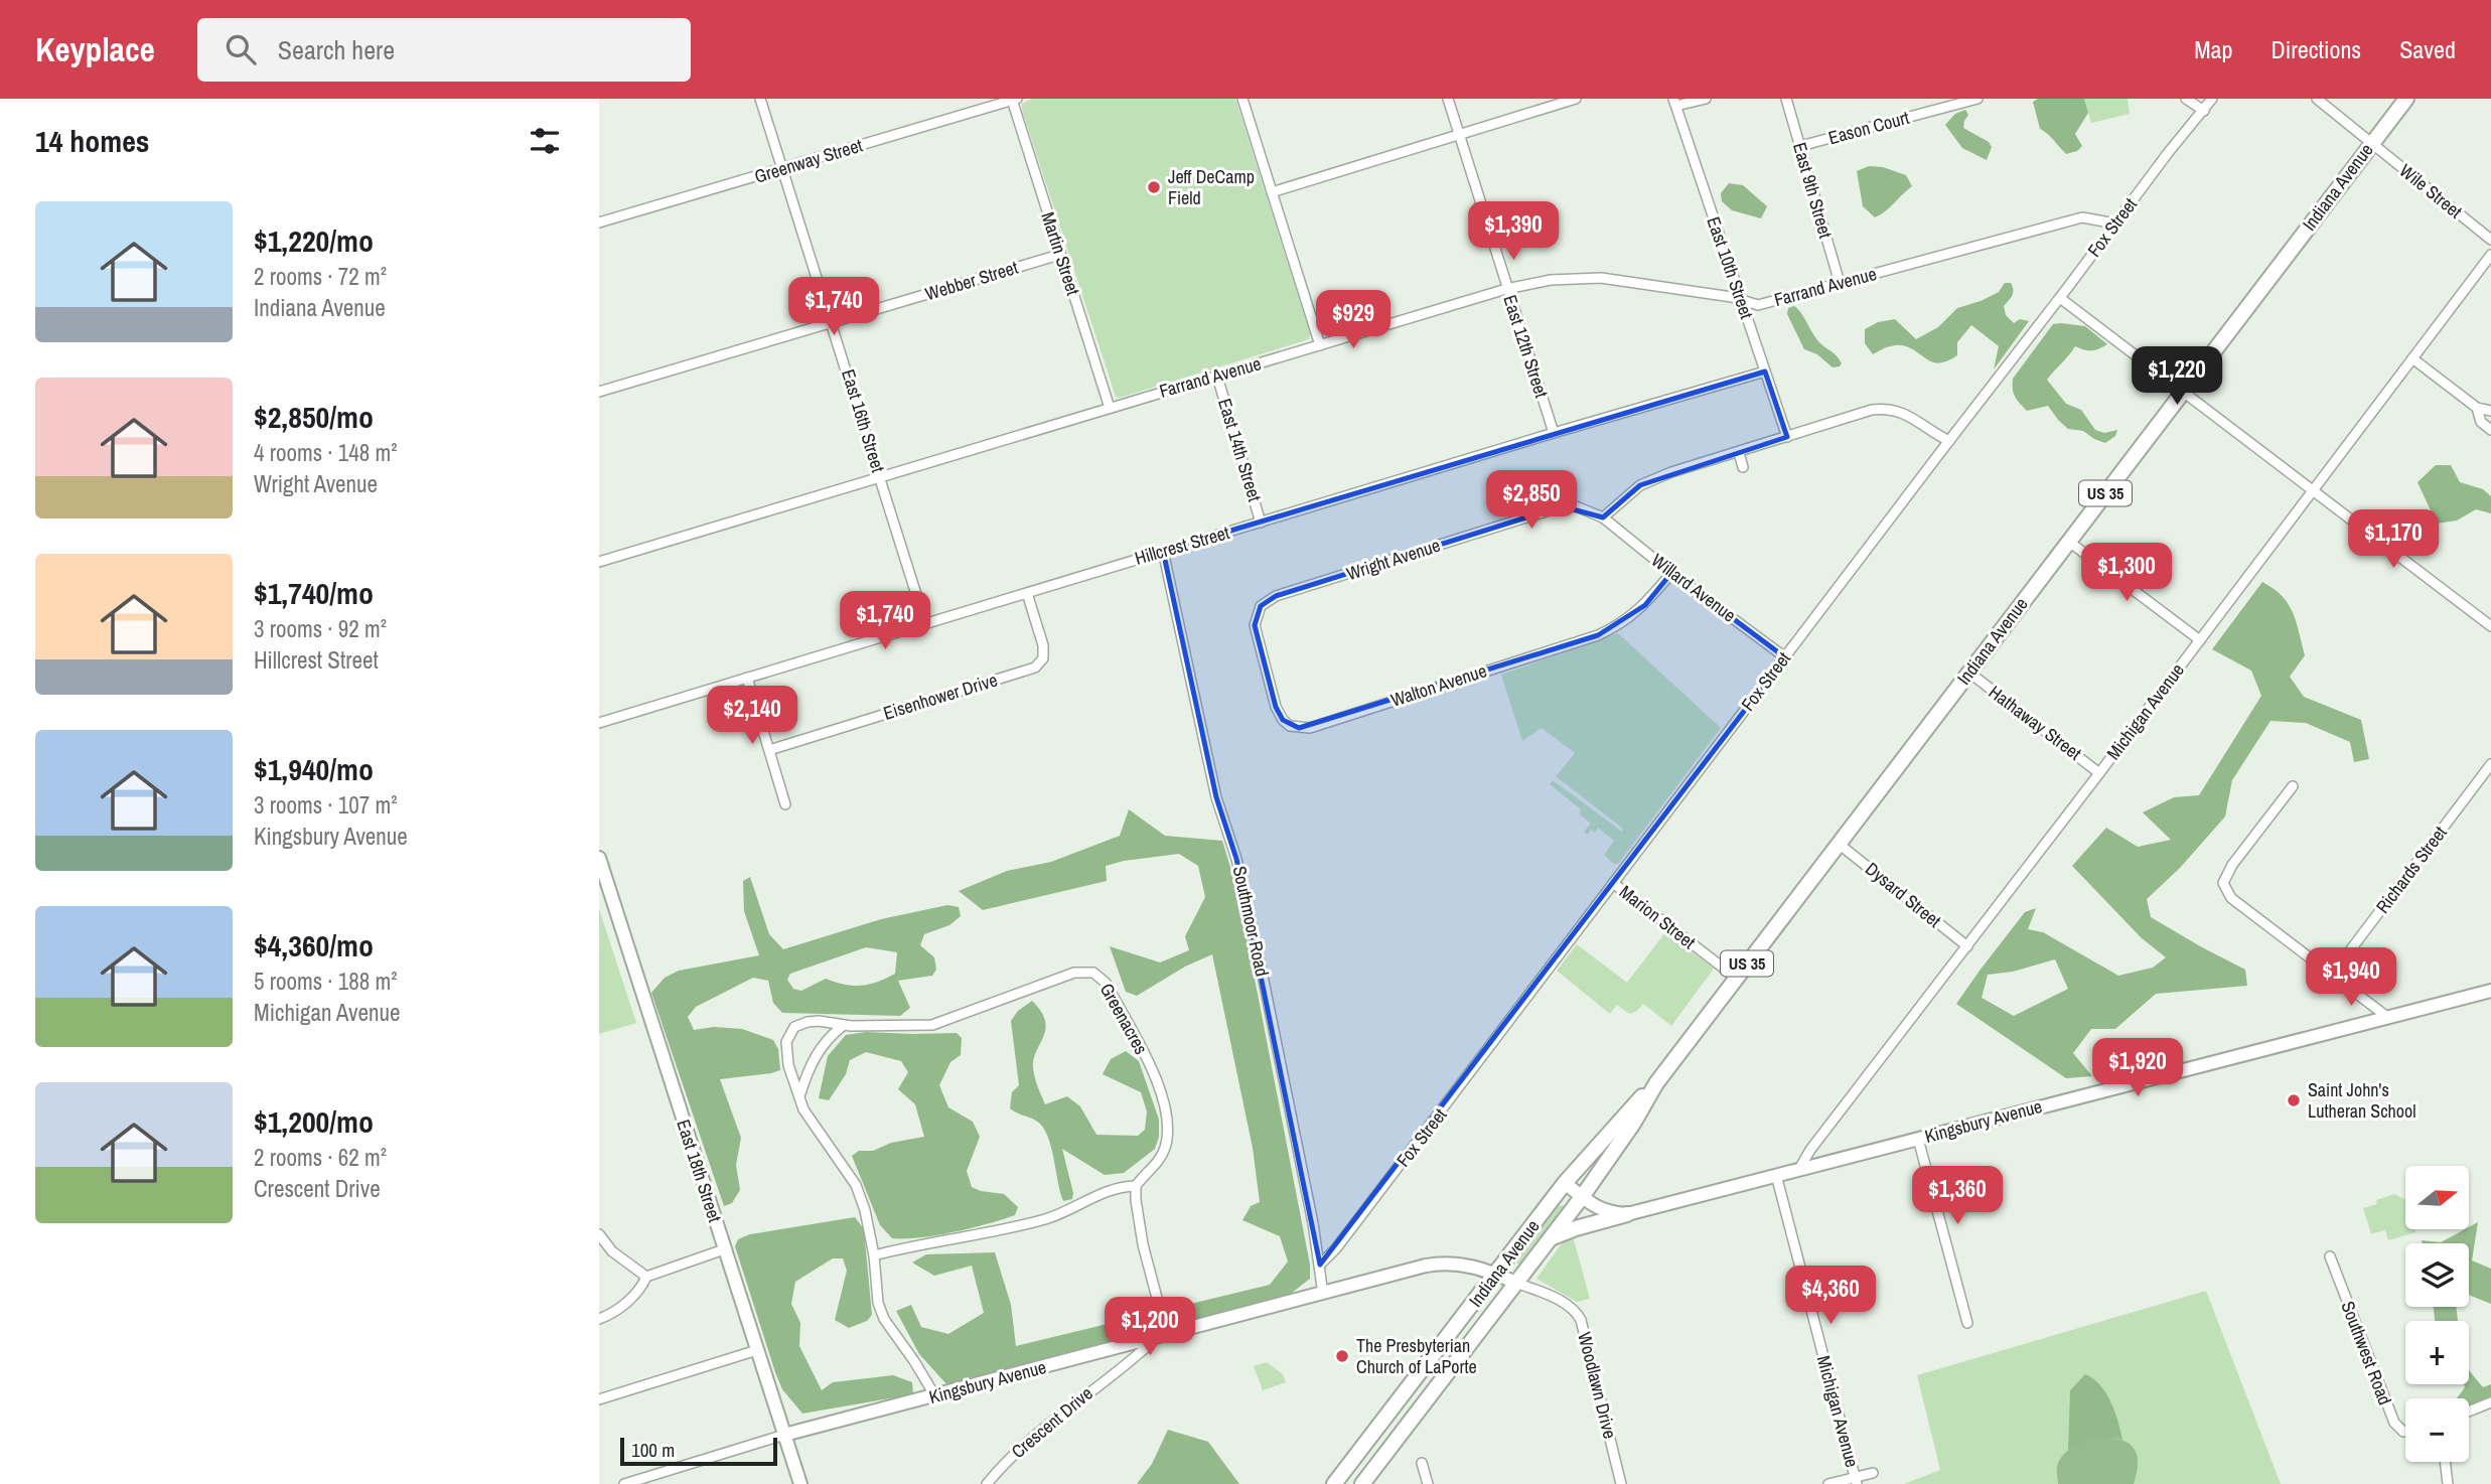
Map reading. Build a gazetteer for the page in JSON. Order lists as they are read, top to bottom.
{
  "streets": {
    "main road": ["Indiana Avenue", "US 35"],
    "street": [
      "Eason Court",
      "Greenway Street",
      "East 9th Street",
      "Wile Street",
      "Fox Street",
      "Martin Street",
      "East 10th Street",
      "Webber Street",
      "Farrand Avenue",
      "East 12th Street",
      "East 16th Street",
      "East 14th Street",
      "Hillcrest Street",
      "Wright Avenue",
      "Willard Avenue",
      "Walton Avenue",
      "Eisenhower Drive",
      "Michigan Avenue",
      "Hathaway Street",
      "Richards Street",
      "Dysard Street",
      "Marion Street",
      "Southmoor Road",
      "Greenacres",
      "Kingsbury Avenue",
      "East 18th Street",
      "Southwest Road",
      "Woodlawn Drive",
      "Crescent Drive"
    ]
  },
  "crossings": [
    ["Eason Court", "East 9th Street"],
    ["Greenway Street", "Martin Street"],
    ["Greenway Street", "East 16th Street"],
    ["Indiana Avenue", "Wile Street"],
    ["Indiana Avenue", "Hathaway Street"],
    ["Indiana Avenue", "Dysard Street"],
    ["Indiana Avenue", "Marion Street"],
    ["Indiana Avenue", "Kingsbury Avenue"],
    ["Indiana Avenue", "Woodlawn Drive"],
    ["East 9th Street", "Farrand Avenue"],
    ["Fox Street", "Farrand Avenue"],
    ["Fox Street", "Willard Avenue"],
    ["Fox Street", "Marion Street"],
    ["Fox Street", "Southmoor Road"],
    ["Martin Street", "Webber Street"],
    ["Martin Street", "Farrand Avenue"],
    ["East 10th Street", "Farrand Avenue"],
    ["East 10th Street", "Hillcrest Street"],
    ["Webber Street", "East 16th Street"],
    ["Farrand Avenue", "East 12th Street"],
    ["Farrand Avenue", "East 16th Street"],
    ["Farrand Avenue", "East 14th Street"],
    ["East 12th Street", "Hillcrest Street"],
    ["East 16th Street", "Hillcrest Street"],
    ["East 14th Street", "Hillcrest Street"],
    ["Hillcrest Street", "Eisenhower Drive"],
    ["Hillcrest Street", "Southmoor Road"],
    ["Wright Avenue", "Willard Avenue"],
    ["Wright Avenue", "Walton Avenue"],
    ["Willard Avenue", "Walton Avenue"],
    ["Michigan Avenue", "Hathaway Street"],
    ["Michigan Avenue", "Dysard Street"],
    ["Michigan Avenue", "Kingsbury Avenue"],
    ["Southmoor Road", "Kingsbury Avenue"],
    ["Greenacres", "Kingsbury Avenue"],
    ["Kingsbury Avenue", "East 18th Street"],
    ["Kingsbury Avenue", "Woodlawn Drive"],
    ["Kingsbury Avenue", "Crescent Drive"]
  ],
  "places": ["Jeff DeCamp Field", "Saint John's Lutheran School", "The Presbyterian Church of LaPorte"],
  "scale_bar": "100 m",
  "north": "right",
  "page": {
    "header": "Keyplace",
    "search": "Search here",
    "nav": ["Map", "Directions", "Saved"],
    "heading": "14 homes",
    "list": [
      {
        "name": "$1,220/mo",
        "note": "2 rooms · 72 m² · Indiana Avenue"
      },
      {
        "name": "$2,850/mo",
        "note": "4 rooms · 148 m² · Wright Avenue"
      },
      {
        "name": "$1,740/mo",
        "note": "3 rooms · 92 m² · Hillcrest Street"
      },
      {
        "name": "$1,940/mo",
        "note": "3 rooms · 107 m² · Kingsbury Avenue"
      },
      {
        "name": "$4,360/mo",
        "note": "5 rooms · 188 m² · Michigan Avenue"
      },
      {
        "name": "$1,200/mo",
        "note": "2 rooms · 62 m² · Crescent Drive"
      }
    ],
    "price": [
      "$1,390",
      "$1,740",
      "$929",
      "$1,220",
      "$2,850",
      "$1,170",
      "$1,300",
      "$1,740",
      "$2,140",
      "$1,940",
      "$1,920",
      "$1,360",
      "$4,360",
      "$1,200"
    ],
    "map_buttons": ["+", "−"],
    "scale": "100 m"
  }
}
